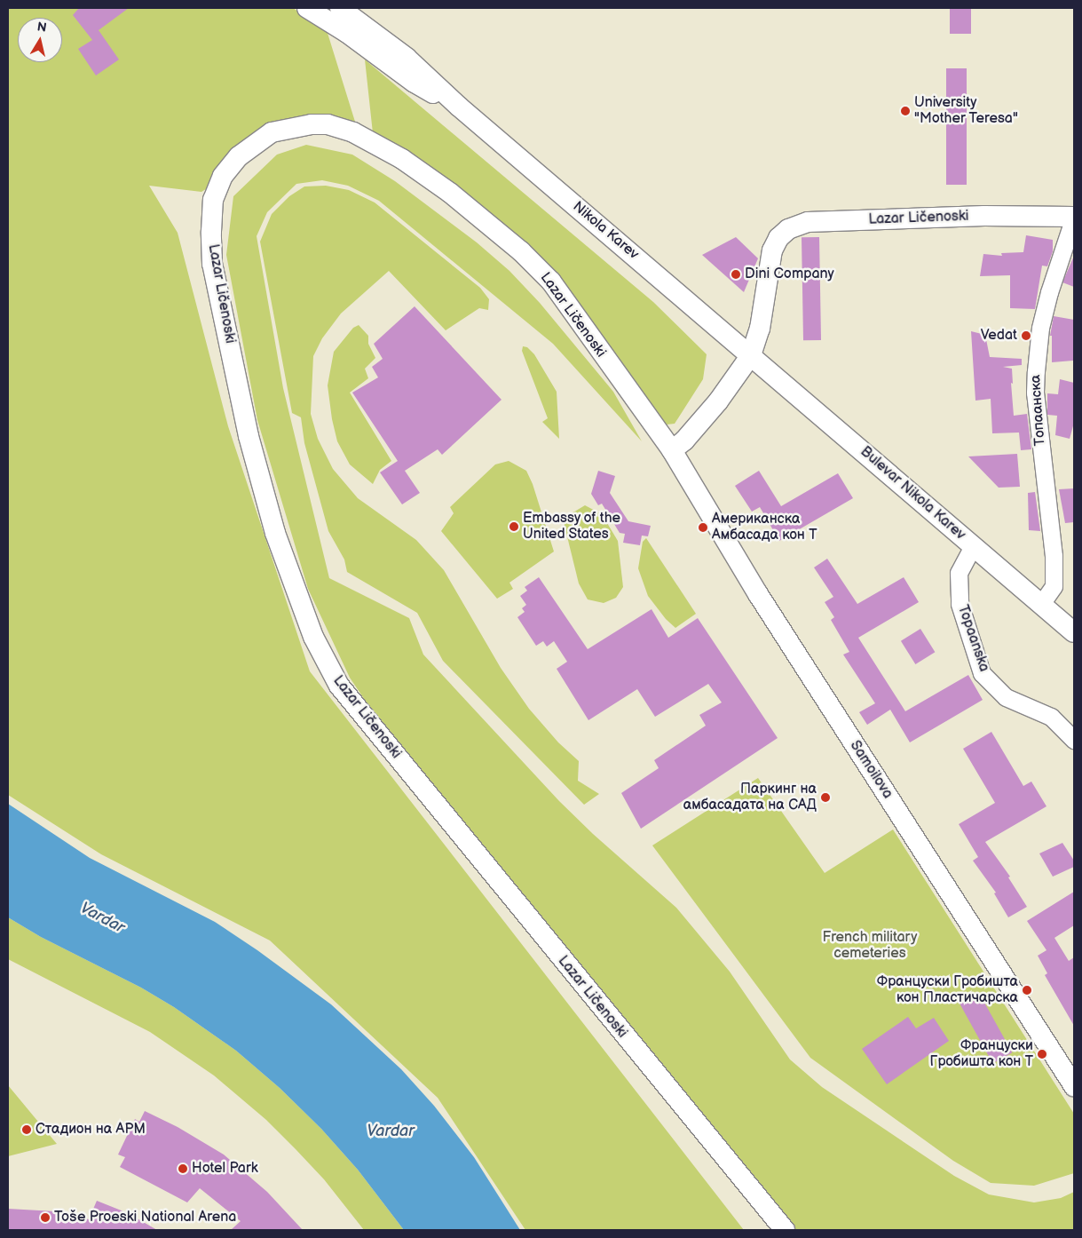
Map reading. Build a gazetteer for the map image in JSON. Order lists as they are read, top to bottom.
{
  "streets": {
    "street": [
      "Lazar Ličenoski",
      "Nikola Karev",
      "Топаанска",
      "Bulevar Nikola Karev",
      "Topaanska",
      "Samoilova"
    ]
  },
  "crossings": [
    ["Lazar Ličenoski", "Nikola Karev"],
    ["Lazar Ličenoski", "Топаанска"],
    ["Lazar Ličenoski", "Bulevar Nikola Karev"],
    ["Lazar Ličenoski", "Samoilova"],
    ["Nikola Karev", "Bulevar Nikola Karev"],
    ["Топаанска", "Bulevar Nikola Karev"],
    ["Bulevar Nikola Karev", "Topaanska"]
  ],
  "water": ["Vardar"],
  "parks": ["French military cemeteries"],
  "places": [
    "University \"Mother Teresa\"",
    "Dini Company",
    "Vedat",
    "Embassy of the United States",
    "Американска Амбасада кон Т",
    "Паркинг на амбасадата на САД",
    "Француски Гробишта кон Пластичарска",
    "Француски Гробишта кон Т",
    "Стадион на АРМ",
    "Hotel Park",
    "Toše Proeski National Arena"
  ],
  "north": "top"
}
